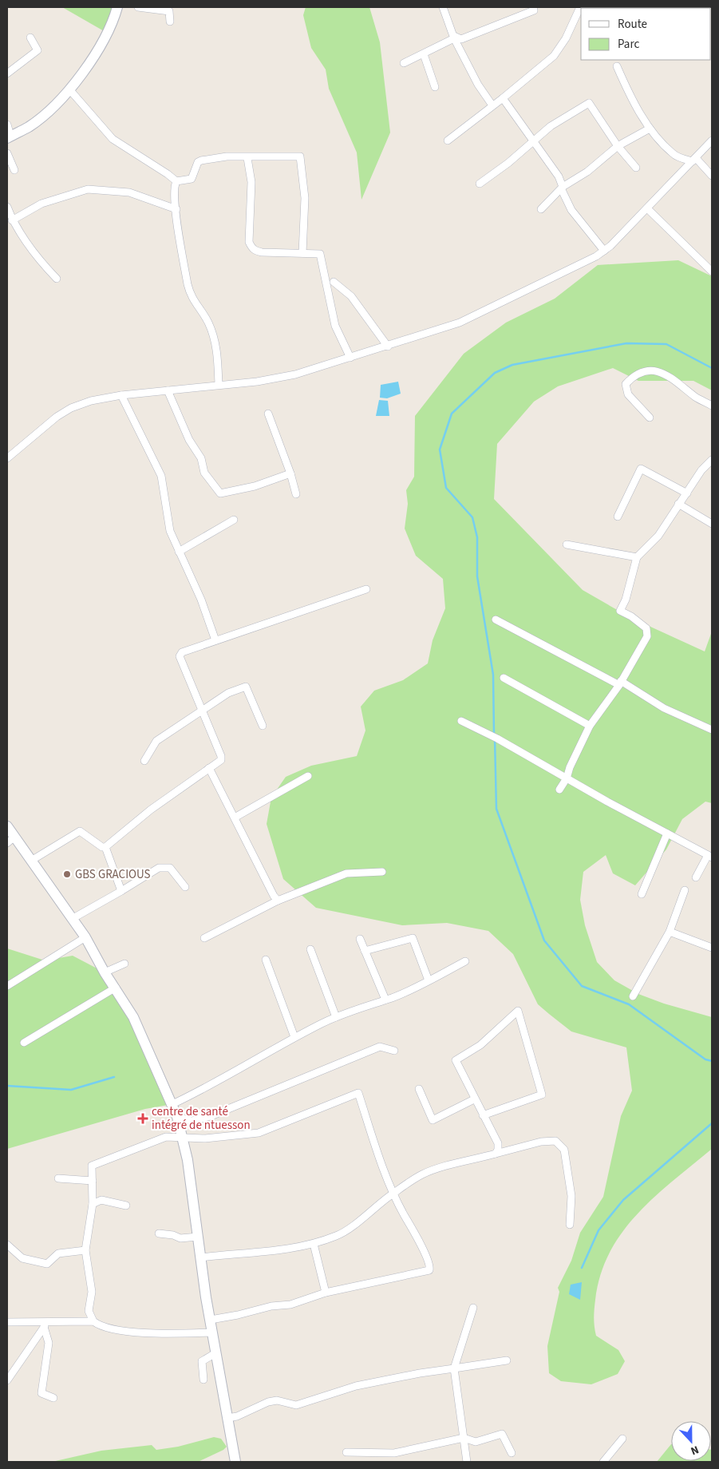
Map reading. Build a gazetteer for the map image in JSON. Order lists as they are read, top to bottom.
{
  "places": {
    "other": ["GBS GRACIOUS"],
    "health": ["centre de santé intégré de ntuesson"]
  },
  "legend": ["Route", "Parc"],
  "north": "bottom"
}
